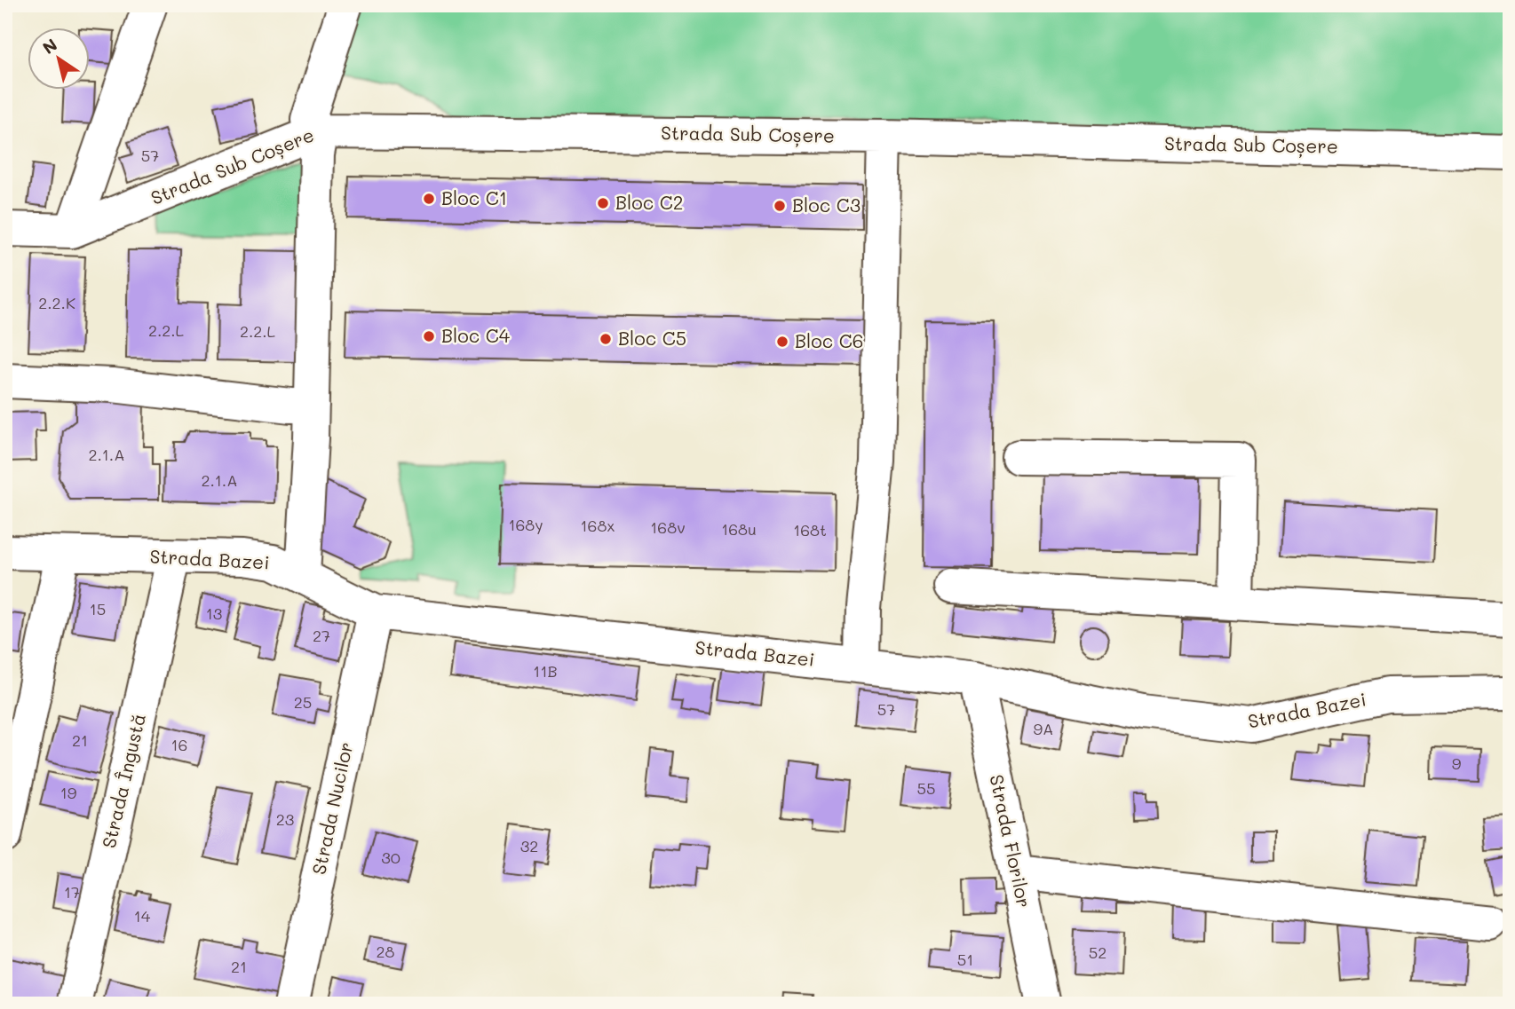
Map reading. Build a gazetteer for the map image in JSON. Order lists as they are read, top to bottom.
{
  "streets": {
    "street": [
      "Strada Sub Coșere",
      "Strada Bazei",
      "Strada Îngustă",
      "Strada Nucilor",
      "Strada Florilor"
    ]
  },
  "crossings": [
    ["Strada Bazei", "Strada Îngustă"],
    ["Strada Bazei", "Strada Nucilor"],
    ["Strada Bazei", "Strada Florilor"]
  ],
  "places": [
    "Bloc C1",
    "Bloc C2",
    "Bloc C3",
    "Bloc C4",
    "Bloc C5",
    "Bloc C6"
  ],
  "house_numbers": [
    "57",
    "2.2.K",
    "2.2.L",
    "2.2.L",
    "2.1.A",
    "2.1.A",
    "168y",
    "168x",
    "168v",
    "168u",
    "168t",
    "15",
    "13",
    "27",
    "11B",
    "25",
    "57",
    "9A",
    "21",
    "16",
    "9",
    "55",
    "19",
    "23",
    "32",
    "30",
    "17",
    "14",
    "28",
    "52",
    "51",
    "21"
  ],
  "north": "top left"
}
